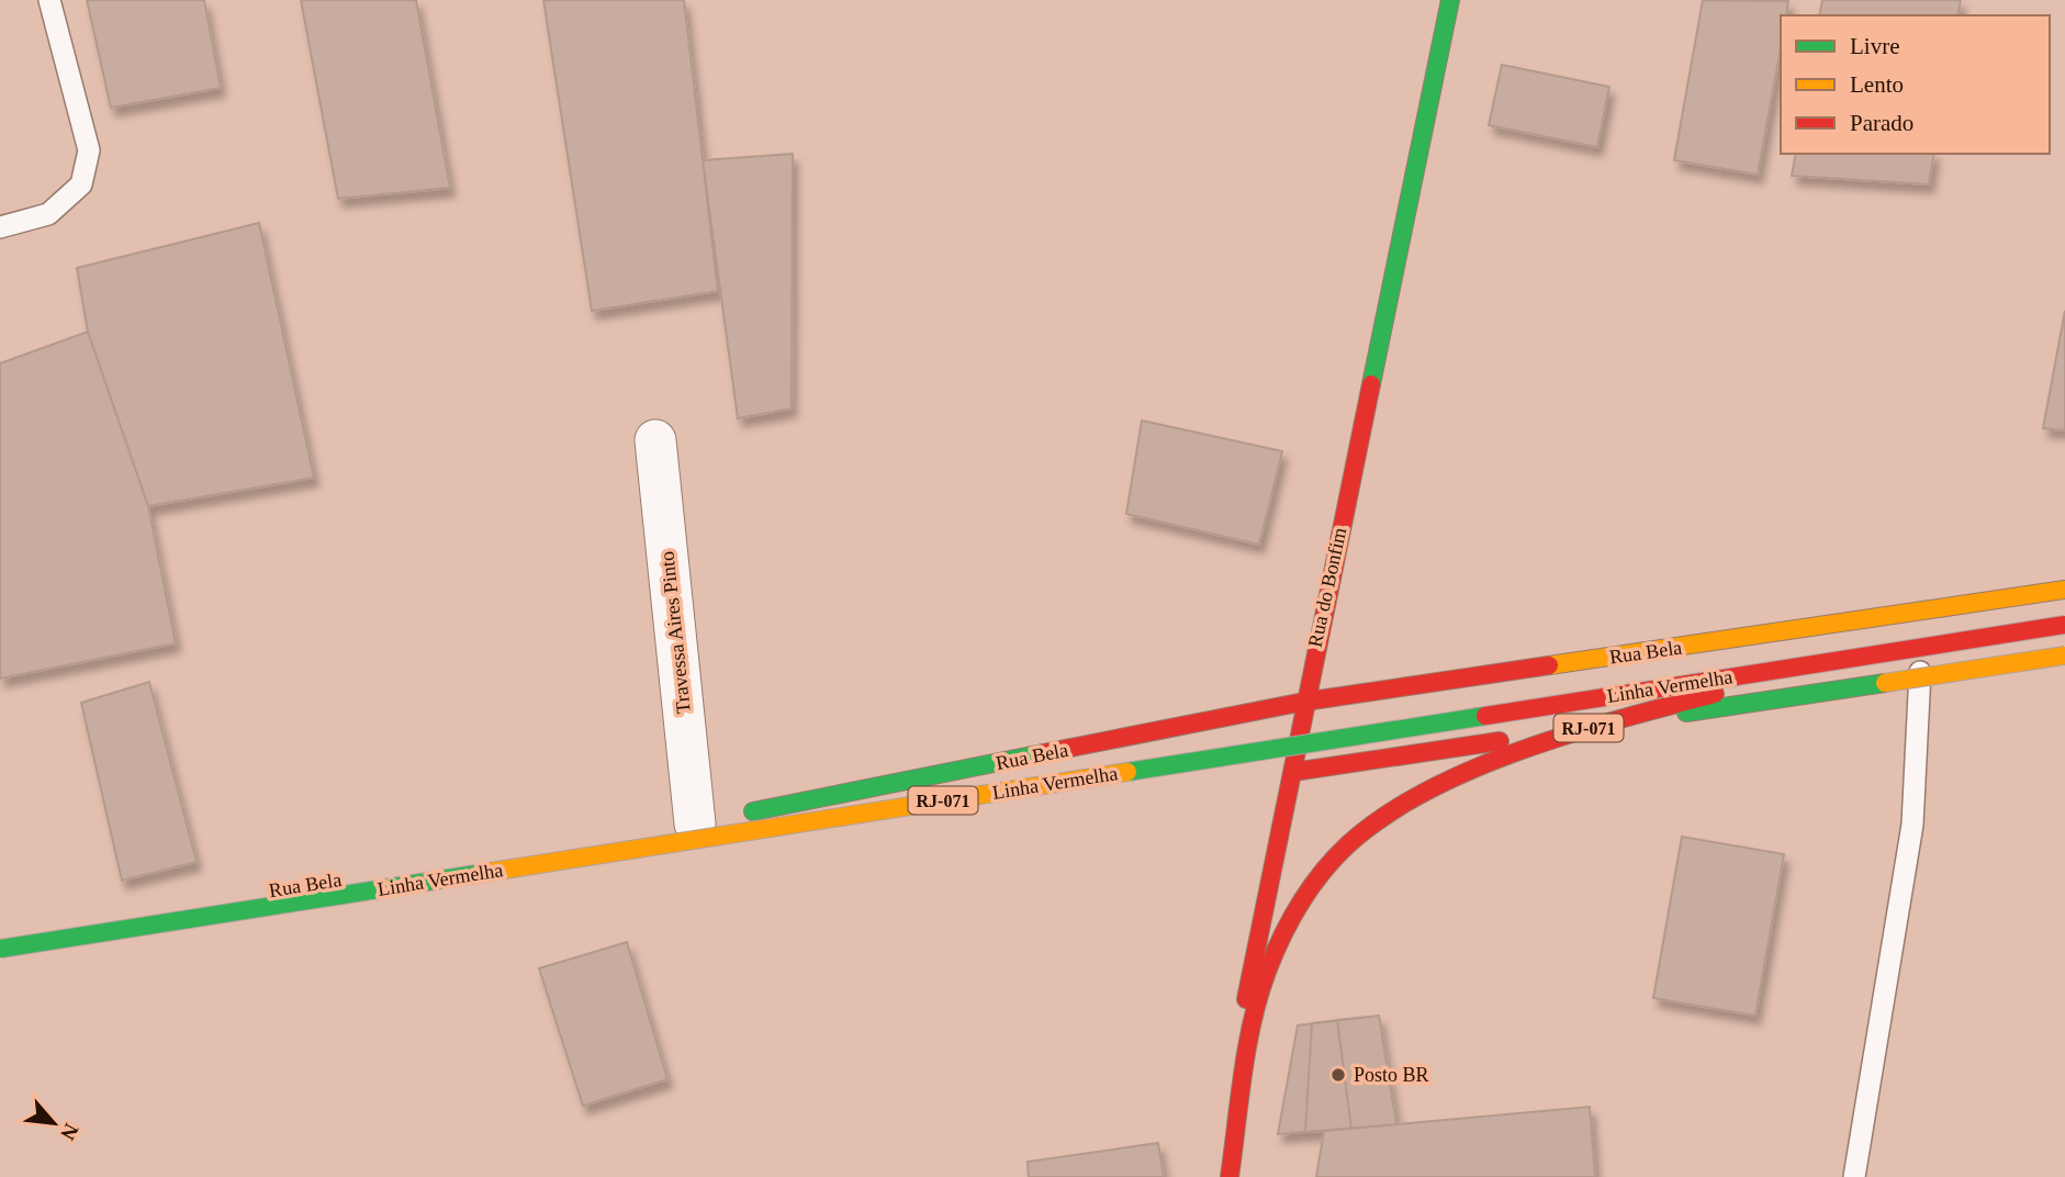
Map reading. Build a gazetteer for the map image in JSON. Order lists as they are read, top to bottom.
{
  "streets": {
    "main road": [
      "Rua do Bonfim",
      "Rua Bela",
      "Linha Vermelha",
      "RJ-071"
    ],
    "street": ["Travessa Aires Pinto"]
  },
  "crossings": [
    ["Rua do Bonfim", "Rua Bela"],
    ["Travessa Aires Pinto", "Rua Bela"]
  ],
  "places": ["Posto BR"],
  "legend": ["Livre", "Lento", "Parado"],
  "north": "bottom right"
}
